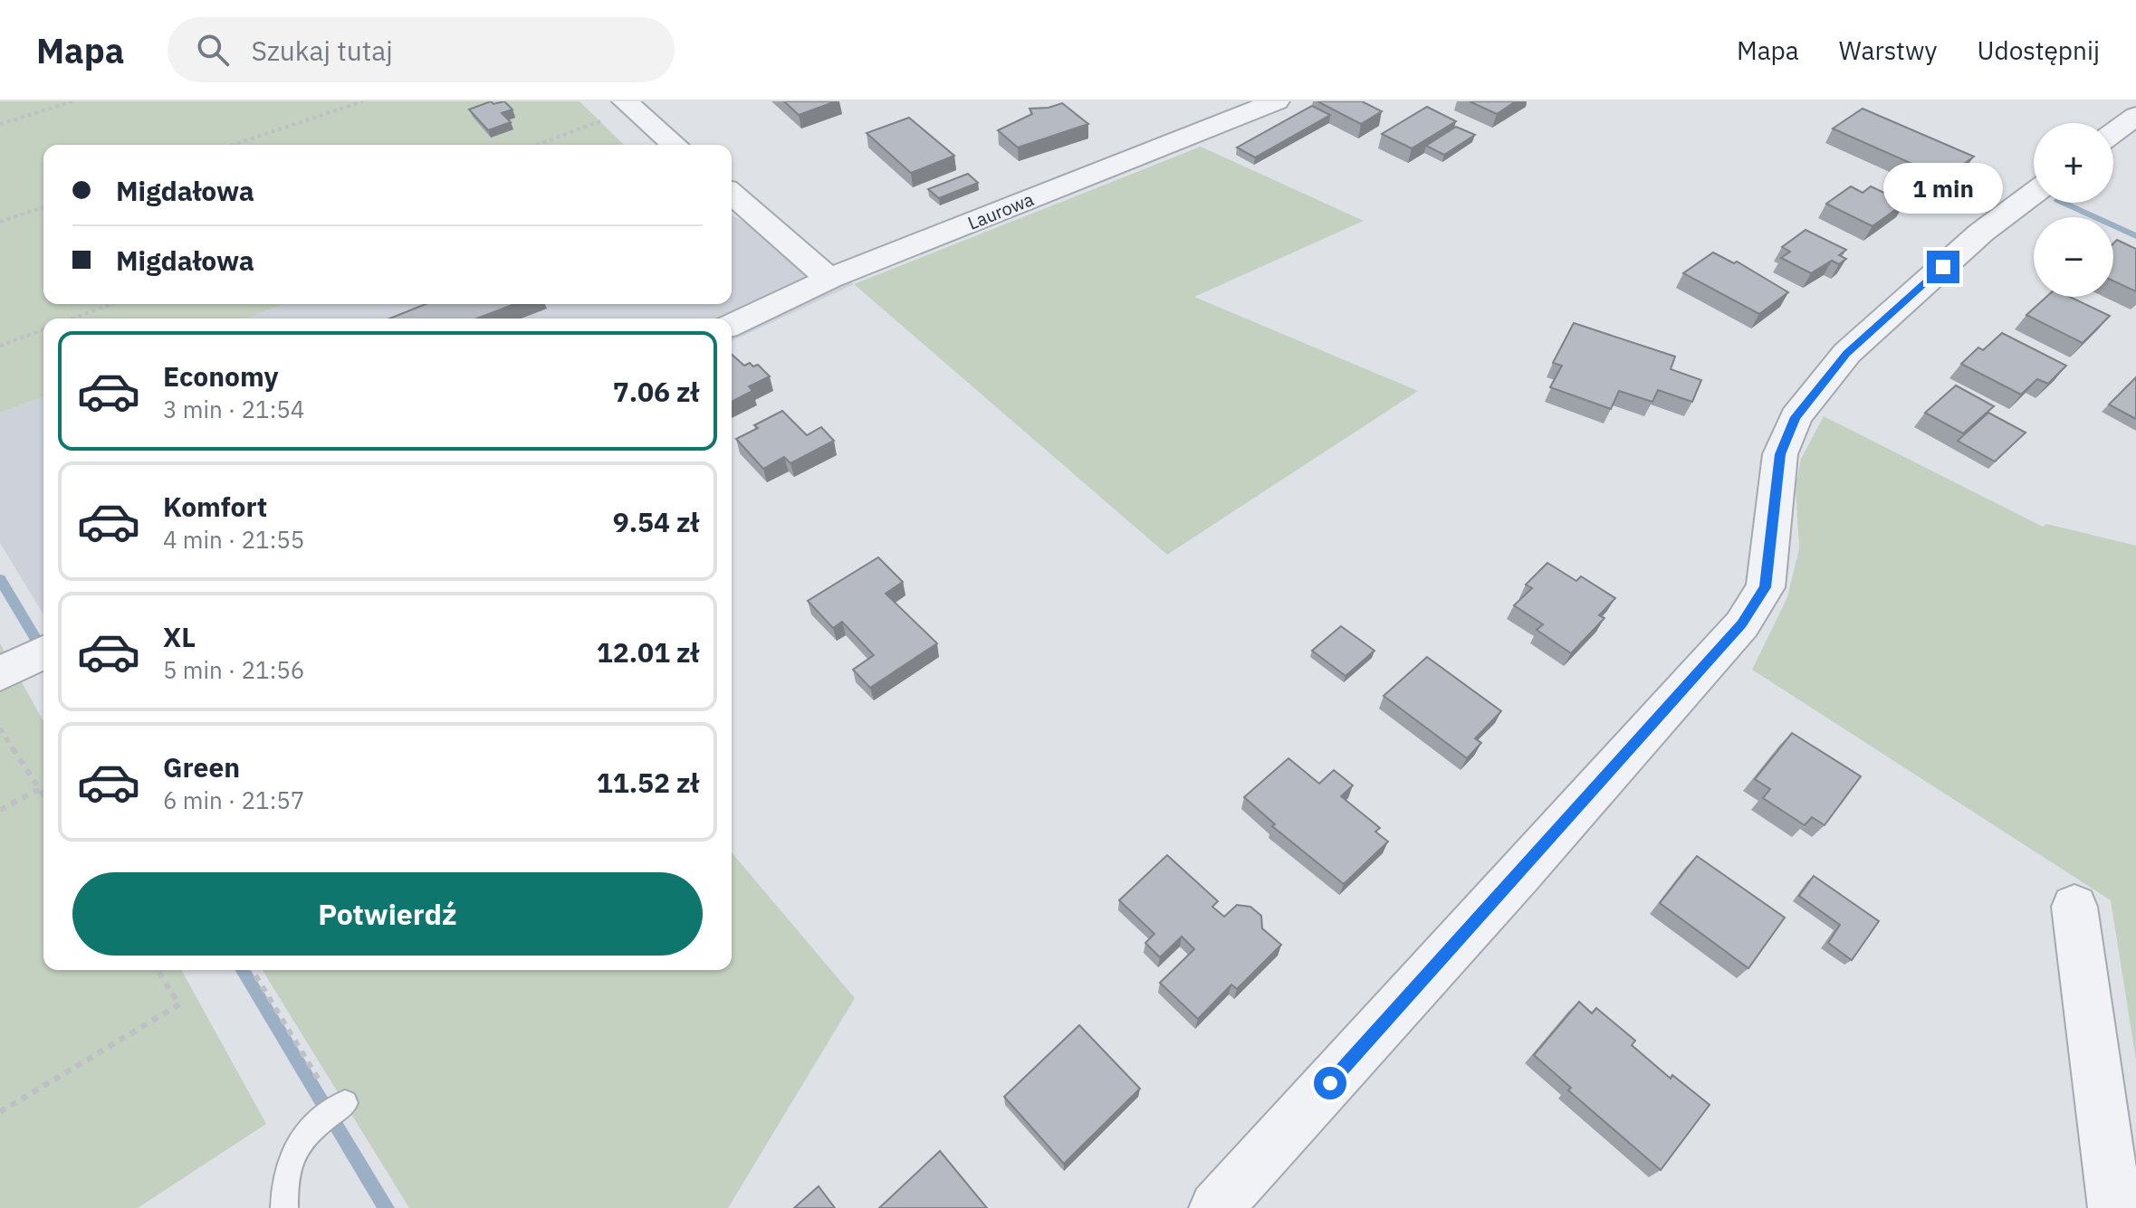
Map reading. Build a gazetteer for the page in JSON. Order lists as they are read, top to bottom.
{
  "streets": {
    "street": ["Laurowa"]
  },
  "page": {
    "header": "Mapa",
    "search": "Szukaj tutaj",
    "nav": ["Mapa", "Warstwy", "Udostępnij"],
    "map_buttons": ["+", "−"],
    "banner": ["Migdałowa", "Migdałowa"],
    "bubble": "1 min",
    "list": [
      {
        "name": "Economy",
        "note": "3 min · 21:54",
        "value": "7.06 zł"
      },
      {
        "name": "Komfort",
        "note": "4 min · 21:55",
        "value": "9.54 zł"
      },
      {
        "name": "XL",
        "note": "5 min · 21:56",
        "value": "12.01 zł"
      },
      {
        "name": "Green",
        "note": "6 min · 21:57",
        "value": "11.52 zł"
      }
    ],
    "buttons": "Potwierdź"
  }
}
